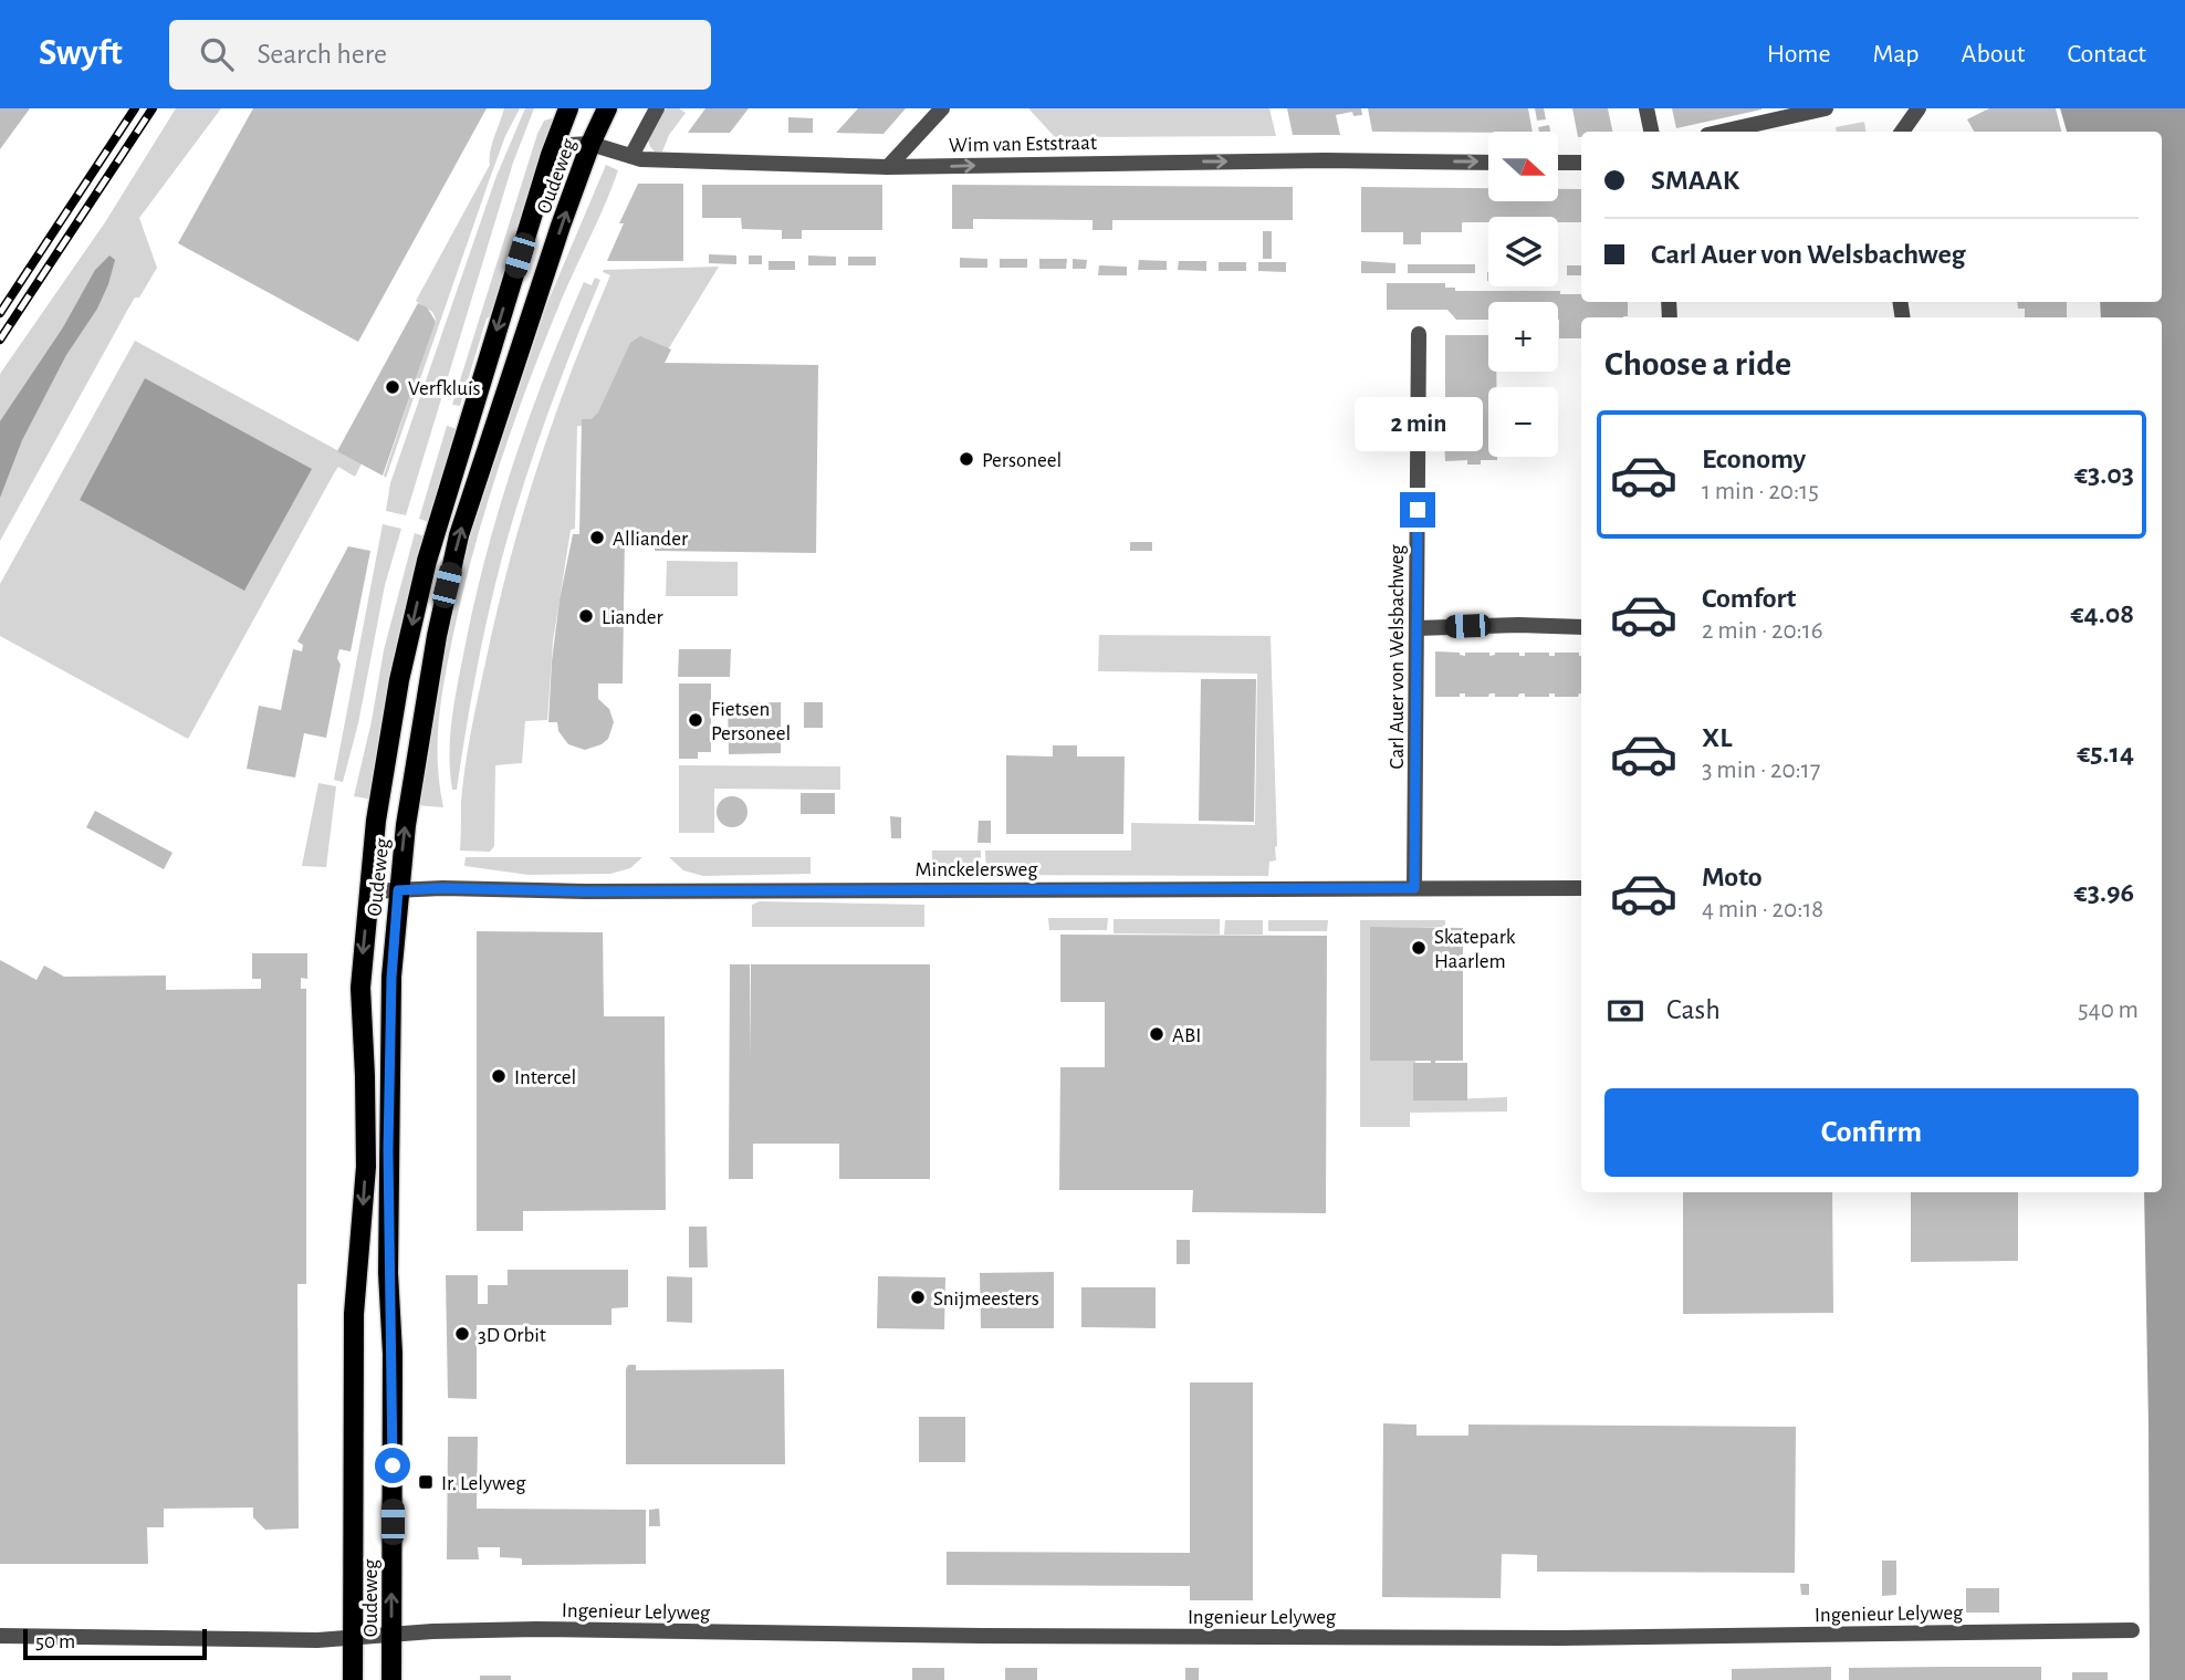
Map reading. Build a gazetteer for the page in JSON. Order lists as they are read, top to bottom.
{
  "streets": {
    "main road": ["Oudeweg"],
    "street": [
      "Wim van Eststraat",
      "Carl Auer von Welsbachweg",
      "Minckelersweg",
      "Ingenieur Lelyweg"
    ]
  },
  "crossings": [
    ["Wim van Eststraat", "Oudeweg"],
    ["Oudeweg", "Minckelersweg"],
    ["Oudeweg", "Ingenieur Lelyweg"],
    ["Carl Auer von Welsbachweg", "Minckelersweg"]
  ],
  "one_way": ["Wim van Eststraat"],
  "places": {
    "other": [
      "Verfkluis",
      "Personeel",
      "Alliander",
      "Liander",
      "Fietsen Personeel",
      "Skatepark Haarlem",
      "ABI",
      "Intercel",
      "Snijmeesters",
      "3D Orbit"
    ],
    "transit": ["Ir. Lelyweg"]
  },
  "scale_bar": "50 m",
  "north": "right",
  "page": {
    "header": "Swyft",
    "search": "Search here",
    "nav": [
      "Home",
      "Map",
      "About",
      "Contact"
    ],
    "map_buttons": ["+", "−"],
    "banner": ["SMAAK", "Carl Auer von Welsbachweg"],
    "heading": "Choose a ride",
    "bubble": "2 min",
    "list": [
      {
        "name": "Economy",
        "note": "1 min · 20:15",
        "value": "€3.03"
      },
      {
        "name": "Comfort",
        "note": "2 min · 20:16",
        "value": "€4.08"
      },
      {
        "name": "XL",
        "note": "3 min · 20:17",
        "value": "€5.14"
      },
      {
        "name": "Moto",
        "note": "4 min · 20:18",
        "value": "€3.96"
      }
    ],
    "pay": ["Cash", "540 m"],
    "buttons": "Confirm",
    "scale": "50 m"
  }
}
